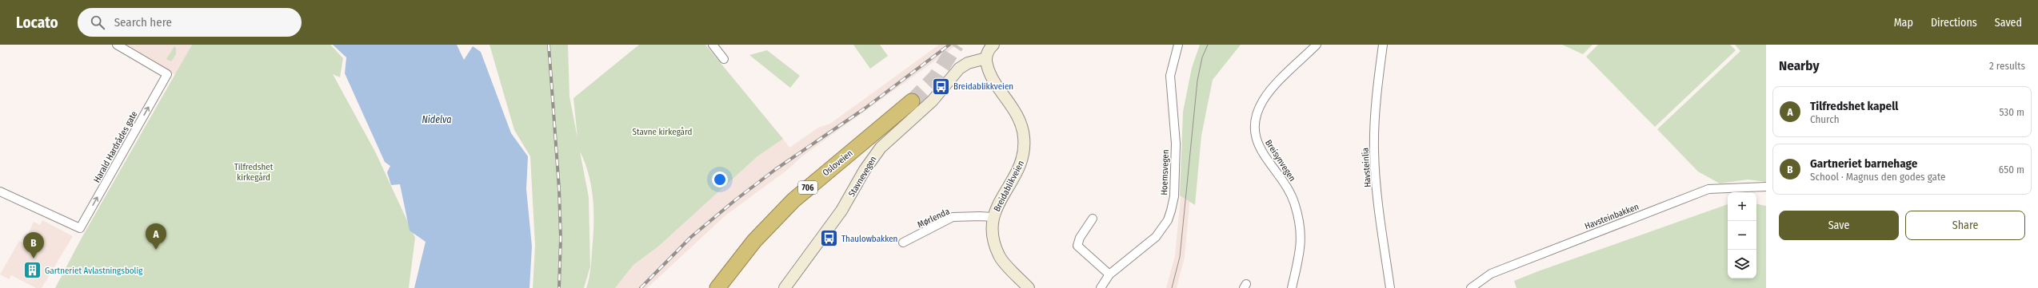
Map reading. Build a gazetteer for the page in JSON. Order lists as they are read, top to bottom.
{
  "streets": {
    "highway": ["Osloveien", "706"],
    "street": [
      "Harald Hardrådes gate",
      "Breisynvegen",
      "Havsteinlia",
      "Hoemsvegen",
      "Stavnevegen",
      "Breidablikveien",
      "Havsteinbakken",
      "Mørlenda"
    ]
  },
  "crossings": [
    ["Stavnevegen", "Breidablikveien"],
    ["Breidablikveien", "Mørlenda"]
  ],
  "water": ["Nidelva"],
  "parks": ["Stavne kirkegård", "Tilfredshet kirkegård"],
  "places": {
    "bus stop": ["Breidablikkveien", "Thaulowbakken"],
    "building": ["Gartneriet Avlastningsbolig"]
  },
  "page": {
    "header": "Locato",
    "search": "Search here",
    "nav": ["Map", "Directions", "Saved"],
    "heading": ["Nearby", "2 results"],
    "list": [
      {
        "mark": "A",
        "name": "Tilfredshet kapell",
        "note": "Church",
        "value": "530 m"
      },
      {
        "mark": "B",
        "name": "Gartneriet barnehage",
        "note": "School · Magnus den godes gate",
        "value": "650 m"
      }
    ],
    "map_buttons": ["+", "−"],
    "buttons": ["Save", "Share"],
    "pins": ["A", "B"]
  }
}
